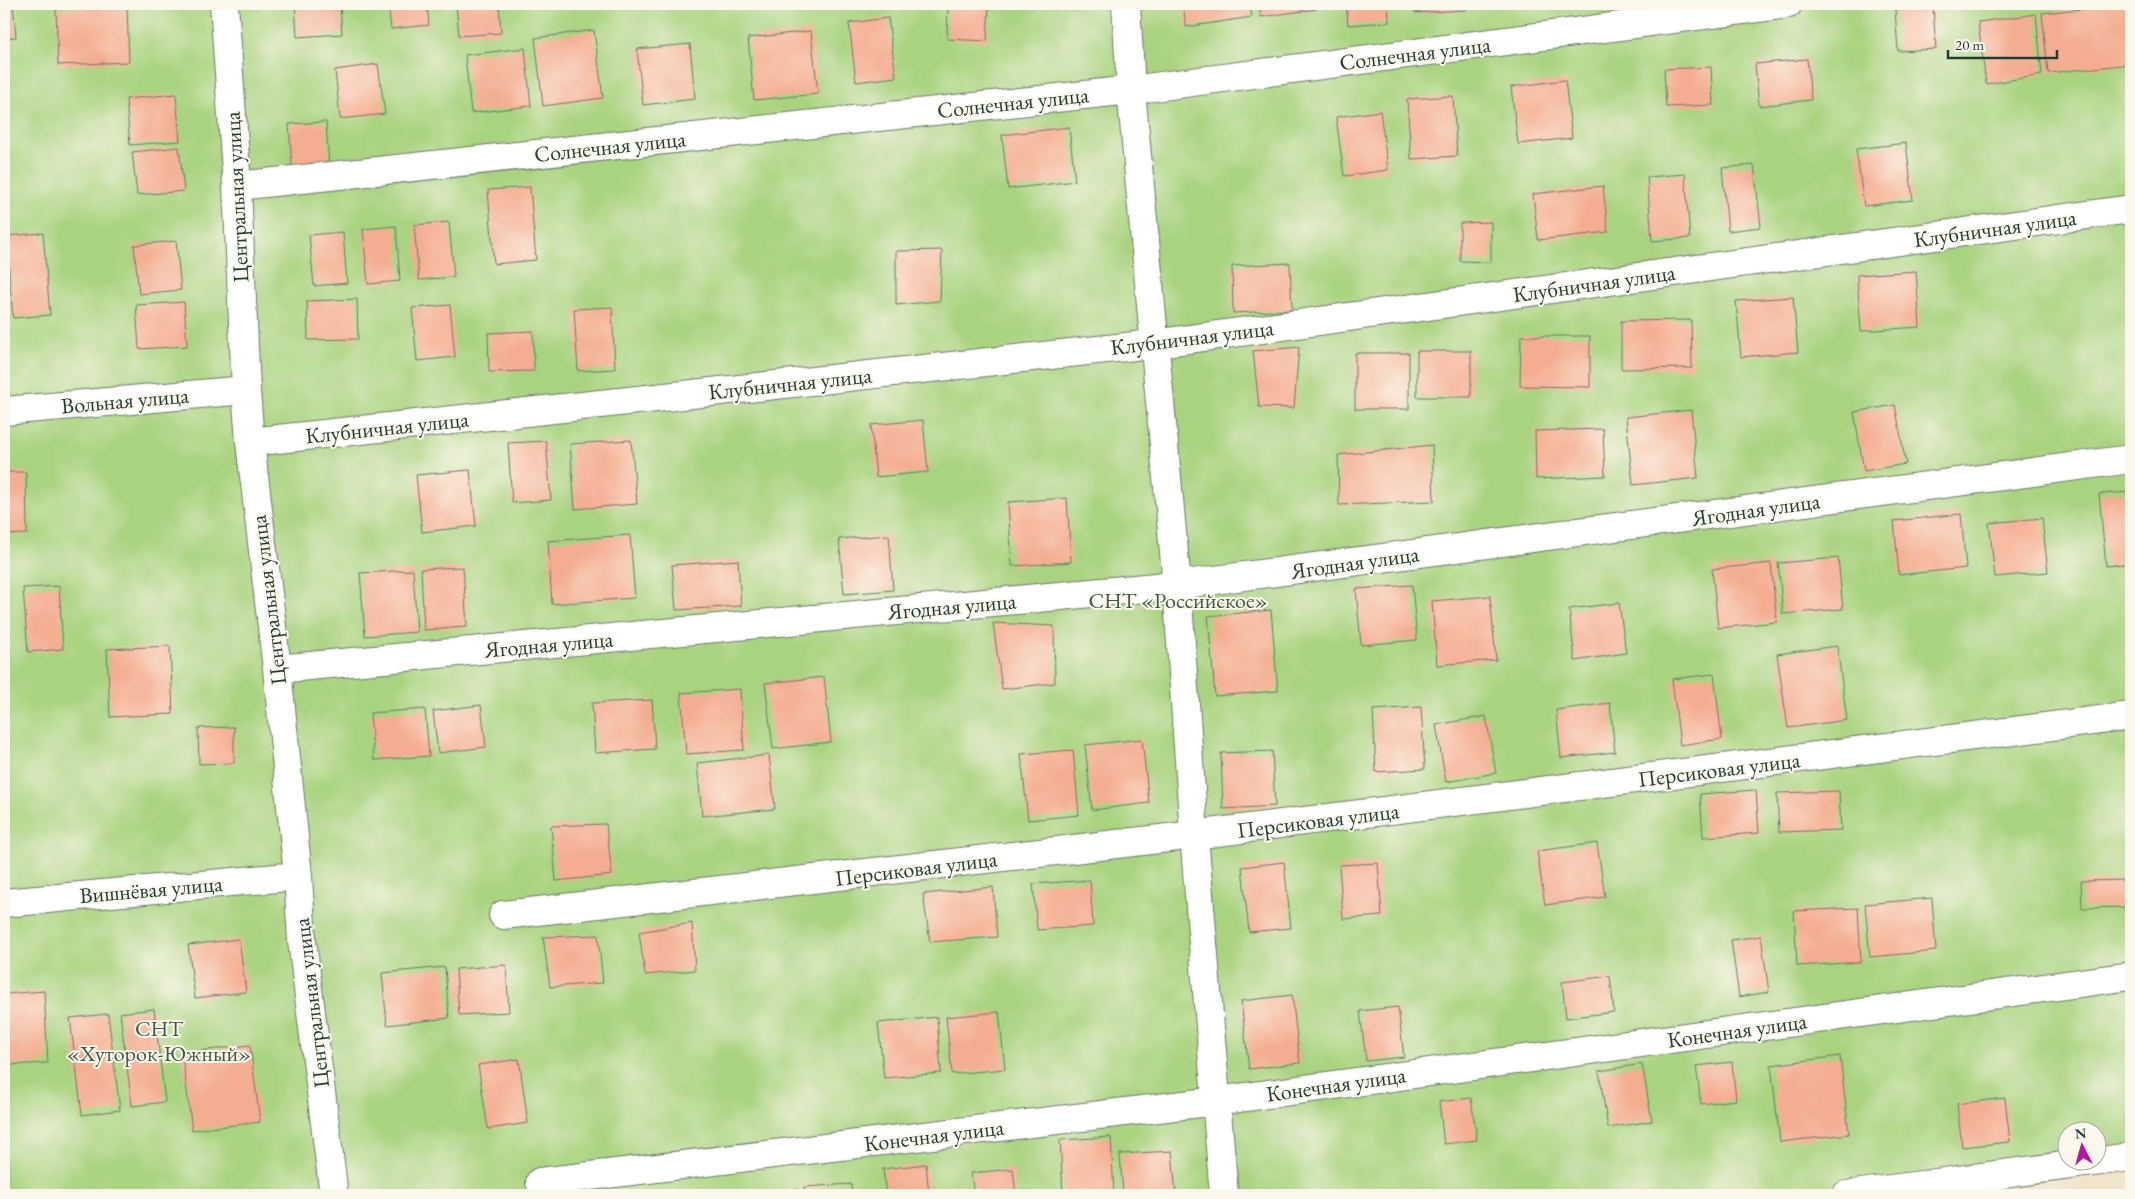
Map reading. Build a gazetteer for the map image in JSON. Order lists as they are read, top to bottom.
{
  "streets": {
    "street": [
      "Солнечная улица",
      "Центральная улица",
      "Клубничная улица",
      "Вольная улица",
      "Ягодная улица",
      "Персиковая улица",
      "Вишнёвая улица",
      "Конечная улица"
    ]
  },
  "crossings": [
    ["Солнечная улица", "Центральная улица"],
    ["Центральная улица", "Клубничная улица"],
    ["Центральная улица", "Вольная улица"],
    ["Центральная улица", "Ягодная улица"],
    ["Центральная улица", "Вишнёвая улица"]
  ],
  "parks": ["СНТ «Российское»", "СНТ «Хуторок-Южный»"],
  "scale_bar": "20 m",
  "north": "top"
}
